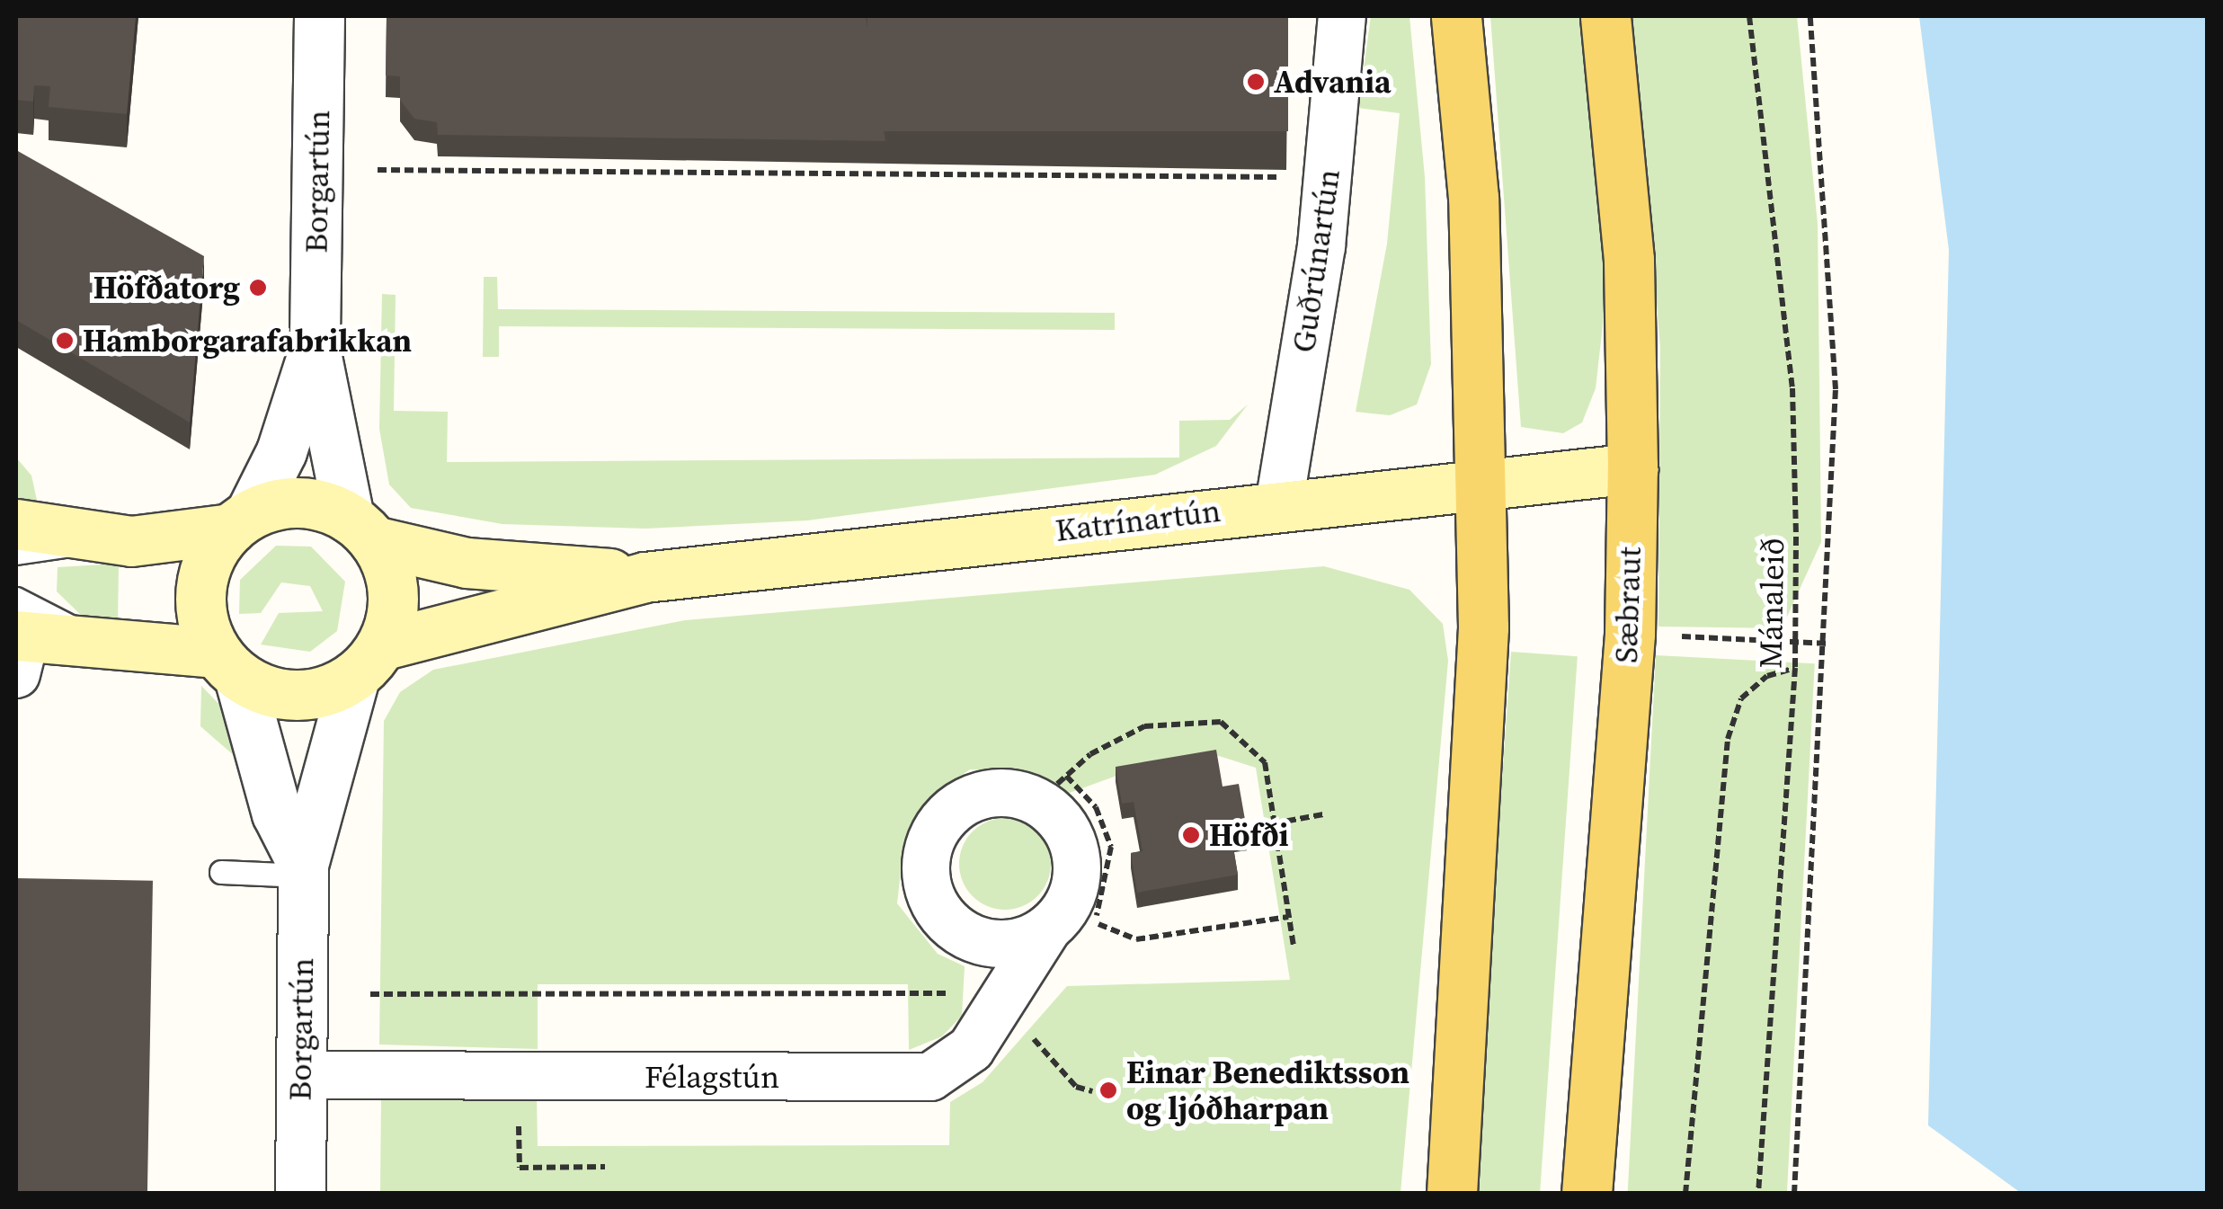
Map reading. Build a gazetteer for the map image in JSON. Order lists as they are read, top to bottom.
{
  "streets": {
    "main road": ["Borgartún", "Katrínartún", "Sæbraut"],
    "street": ["Guðrúnartún", "Félagstún"],
    "path": ["Mánaleið"]
  },
  "crossings": [
    ["Borgartún", "Katrínartún"],
    ["Borgartún", "Félagstún"],
    ["Guðrúnartún", "Katrínartún"],
    ["Katrínartún", "Sæbraut"]
  ],
  "places": [
    "Advania",
    "Höfðatorg",
    "Hamborgarafabrikkan",
    "Höfði",
    "Einar Benediktsson og ljóðharpan"
  ]
}
